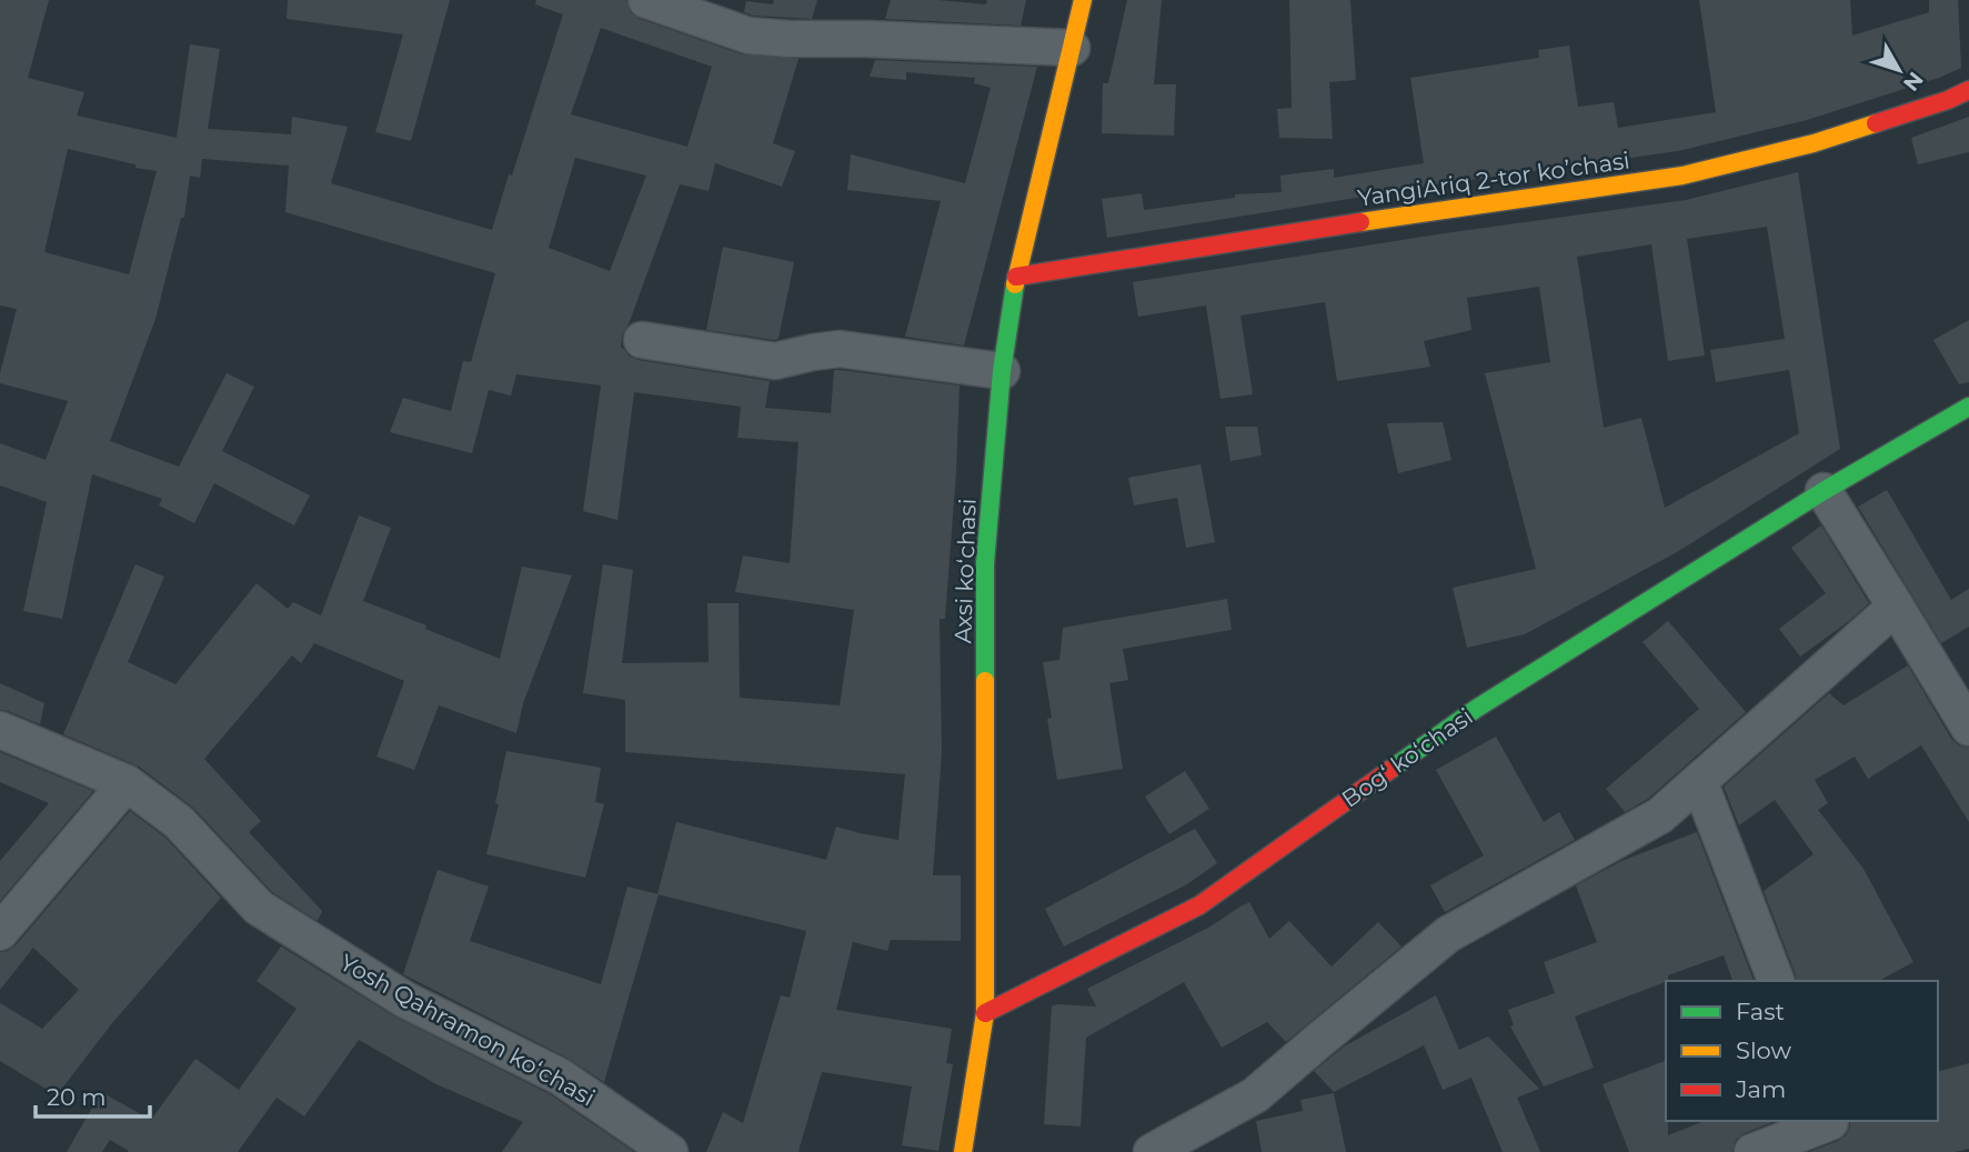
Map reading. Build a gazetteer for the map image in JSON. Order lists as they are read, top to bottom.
{
  "streets": {
    "street": [
      "YangiАriq 2-tor koʼchasi",
      "Axsi koʻchasi",
      "Bogʻ koʻchasi",
      "Yosh Qahramon koʻchasi"
    ]
  },
  "crossings": [
    ["YangiАriq 2-tor koʼchasi", "Axsi koʻchasi"],
    ["Axsi koʻchasi", "Bogʻ koʻchasi"]
  ],
  "legend": ["Fast", "Slow", "Jam"],
  "scale_bar": "20 m",
  "north": "bottom right"
}
